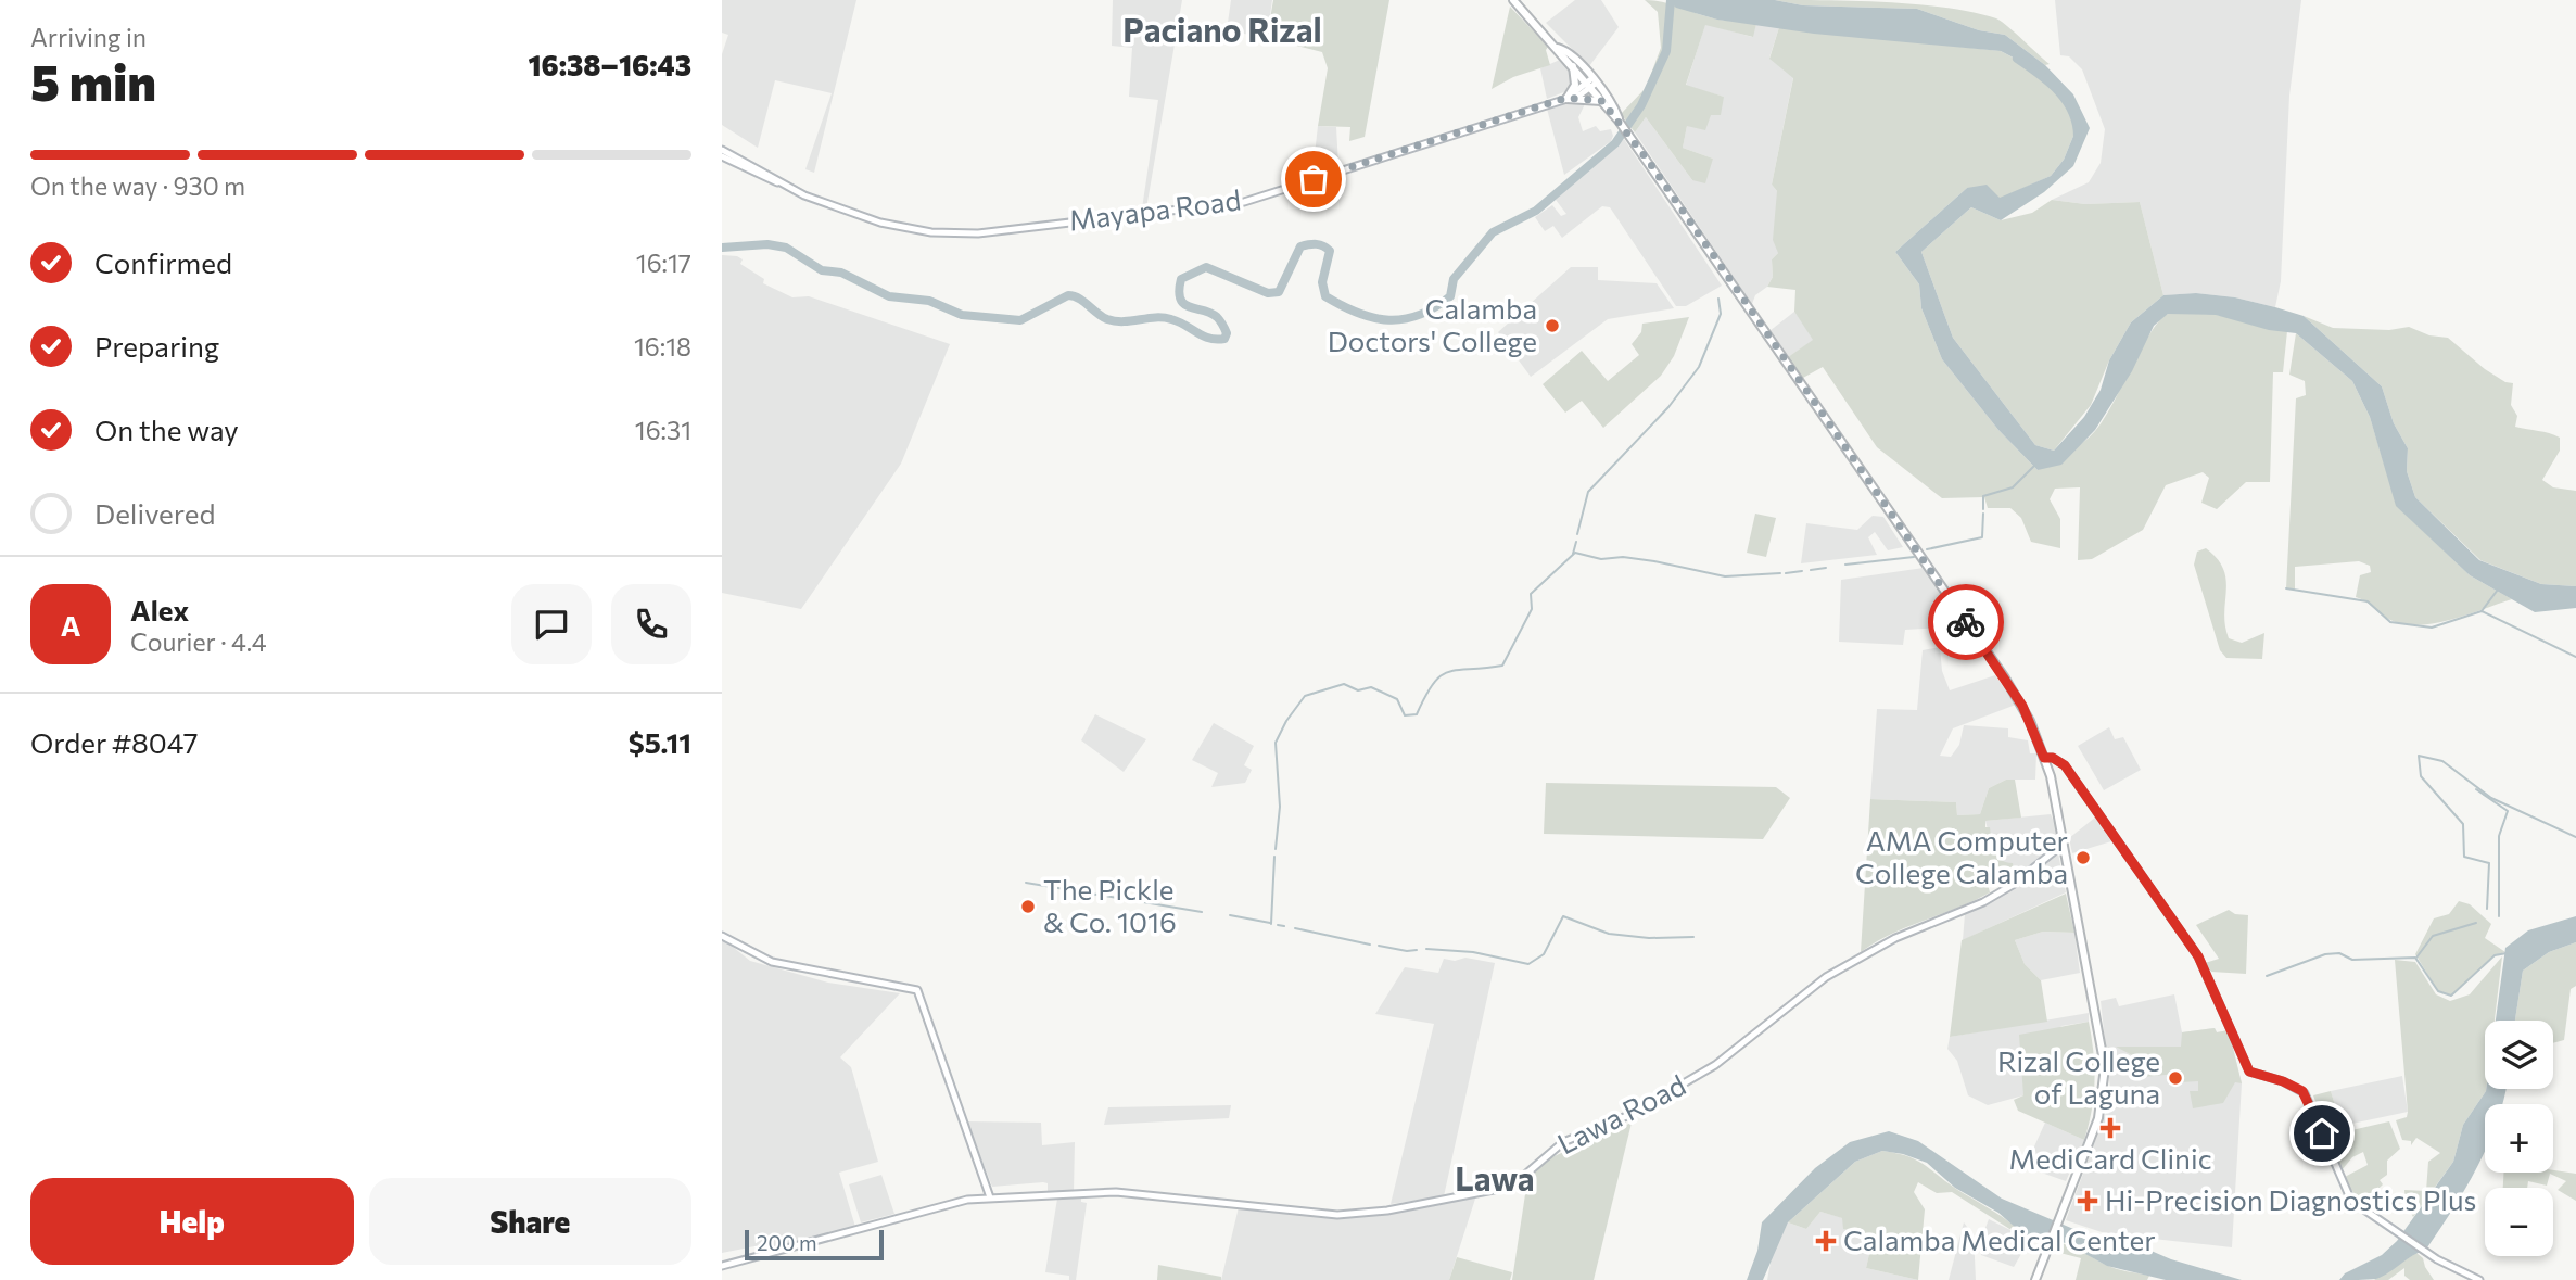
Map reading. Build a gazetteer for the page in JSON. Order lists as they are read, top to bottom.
{
  "streets": {
    "main road": ["Mayapa Road", "Lawa Road"]
  },
  "districts": ["Paciano Rizal", "Lawa"],
  "places": {
    "other": [
      "Calamba Doctors' College",
      "AMA Computer College Calamba",
      "The Pickle & Co. 1016",
      "Rizal College of Laguna"
    ],
    "health": ["MediCard Clinic", "Hi-Precision Diagnostics Plus", "Calamba Medical Center"]
  },
  "scale_bar": "200 m",
  "page": {
    "heading": ["5 min", "Arriving in", "16:38–16:43"],
    "panel": [
      "Alex",
      "Courier · 4.4",
      "Order #8047",
      "$5.11"
    ],
    "bar": "On the way · 930 m",
    "list": [
      ["Confirmed", "16:17"],
      ["Preparing", "16:18"],
      ["On the way", "16:31"],
      "Delivered"
    ],
    "round": "A",
    "map_buttons": ["+", "−"],
    "buttons": ["Help", "Share"],
    "scale": "200 m"
  }
}
